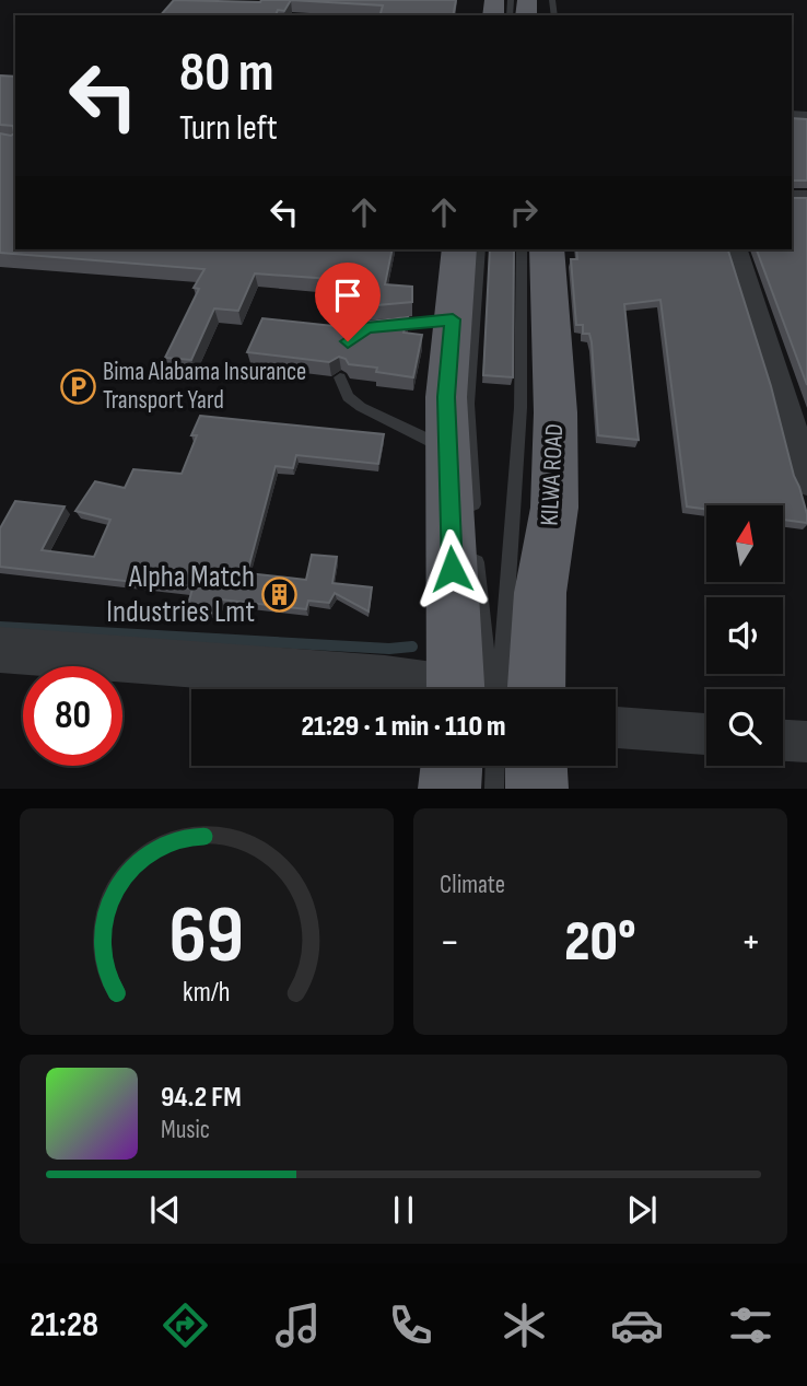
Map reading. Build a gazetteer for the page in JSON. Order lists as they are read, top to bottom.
{
  "streets": {
    "highway": ["KILWA ROAD"]
  },
  "places": {
    "parking": ["Bima Alabama Insurance Transport Yard"],
    "building": ["Alpha Match Industries Lmt"]
  },
  "north": "top",
  "page": {
    "turn": ["80 m", "Turn left"],
    "limit": "80",
    "trip": "21:29 · 1 min · 110 m",
    "tile": "Climate",
    "heat": ["−", "20°", "+"],
    "song": ["94.2 FM", "Music"],
    "tabs": "21:28",
    "gauge": ["69", "km/h"]
  }
}
